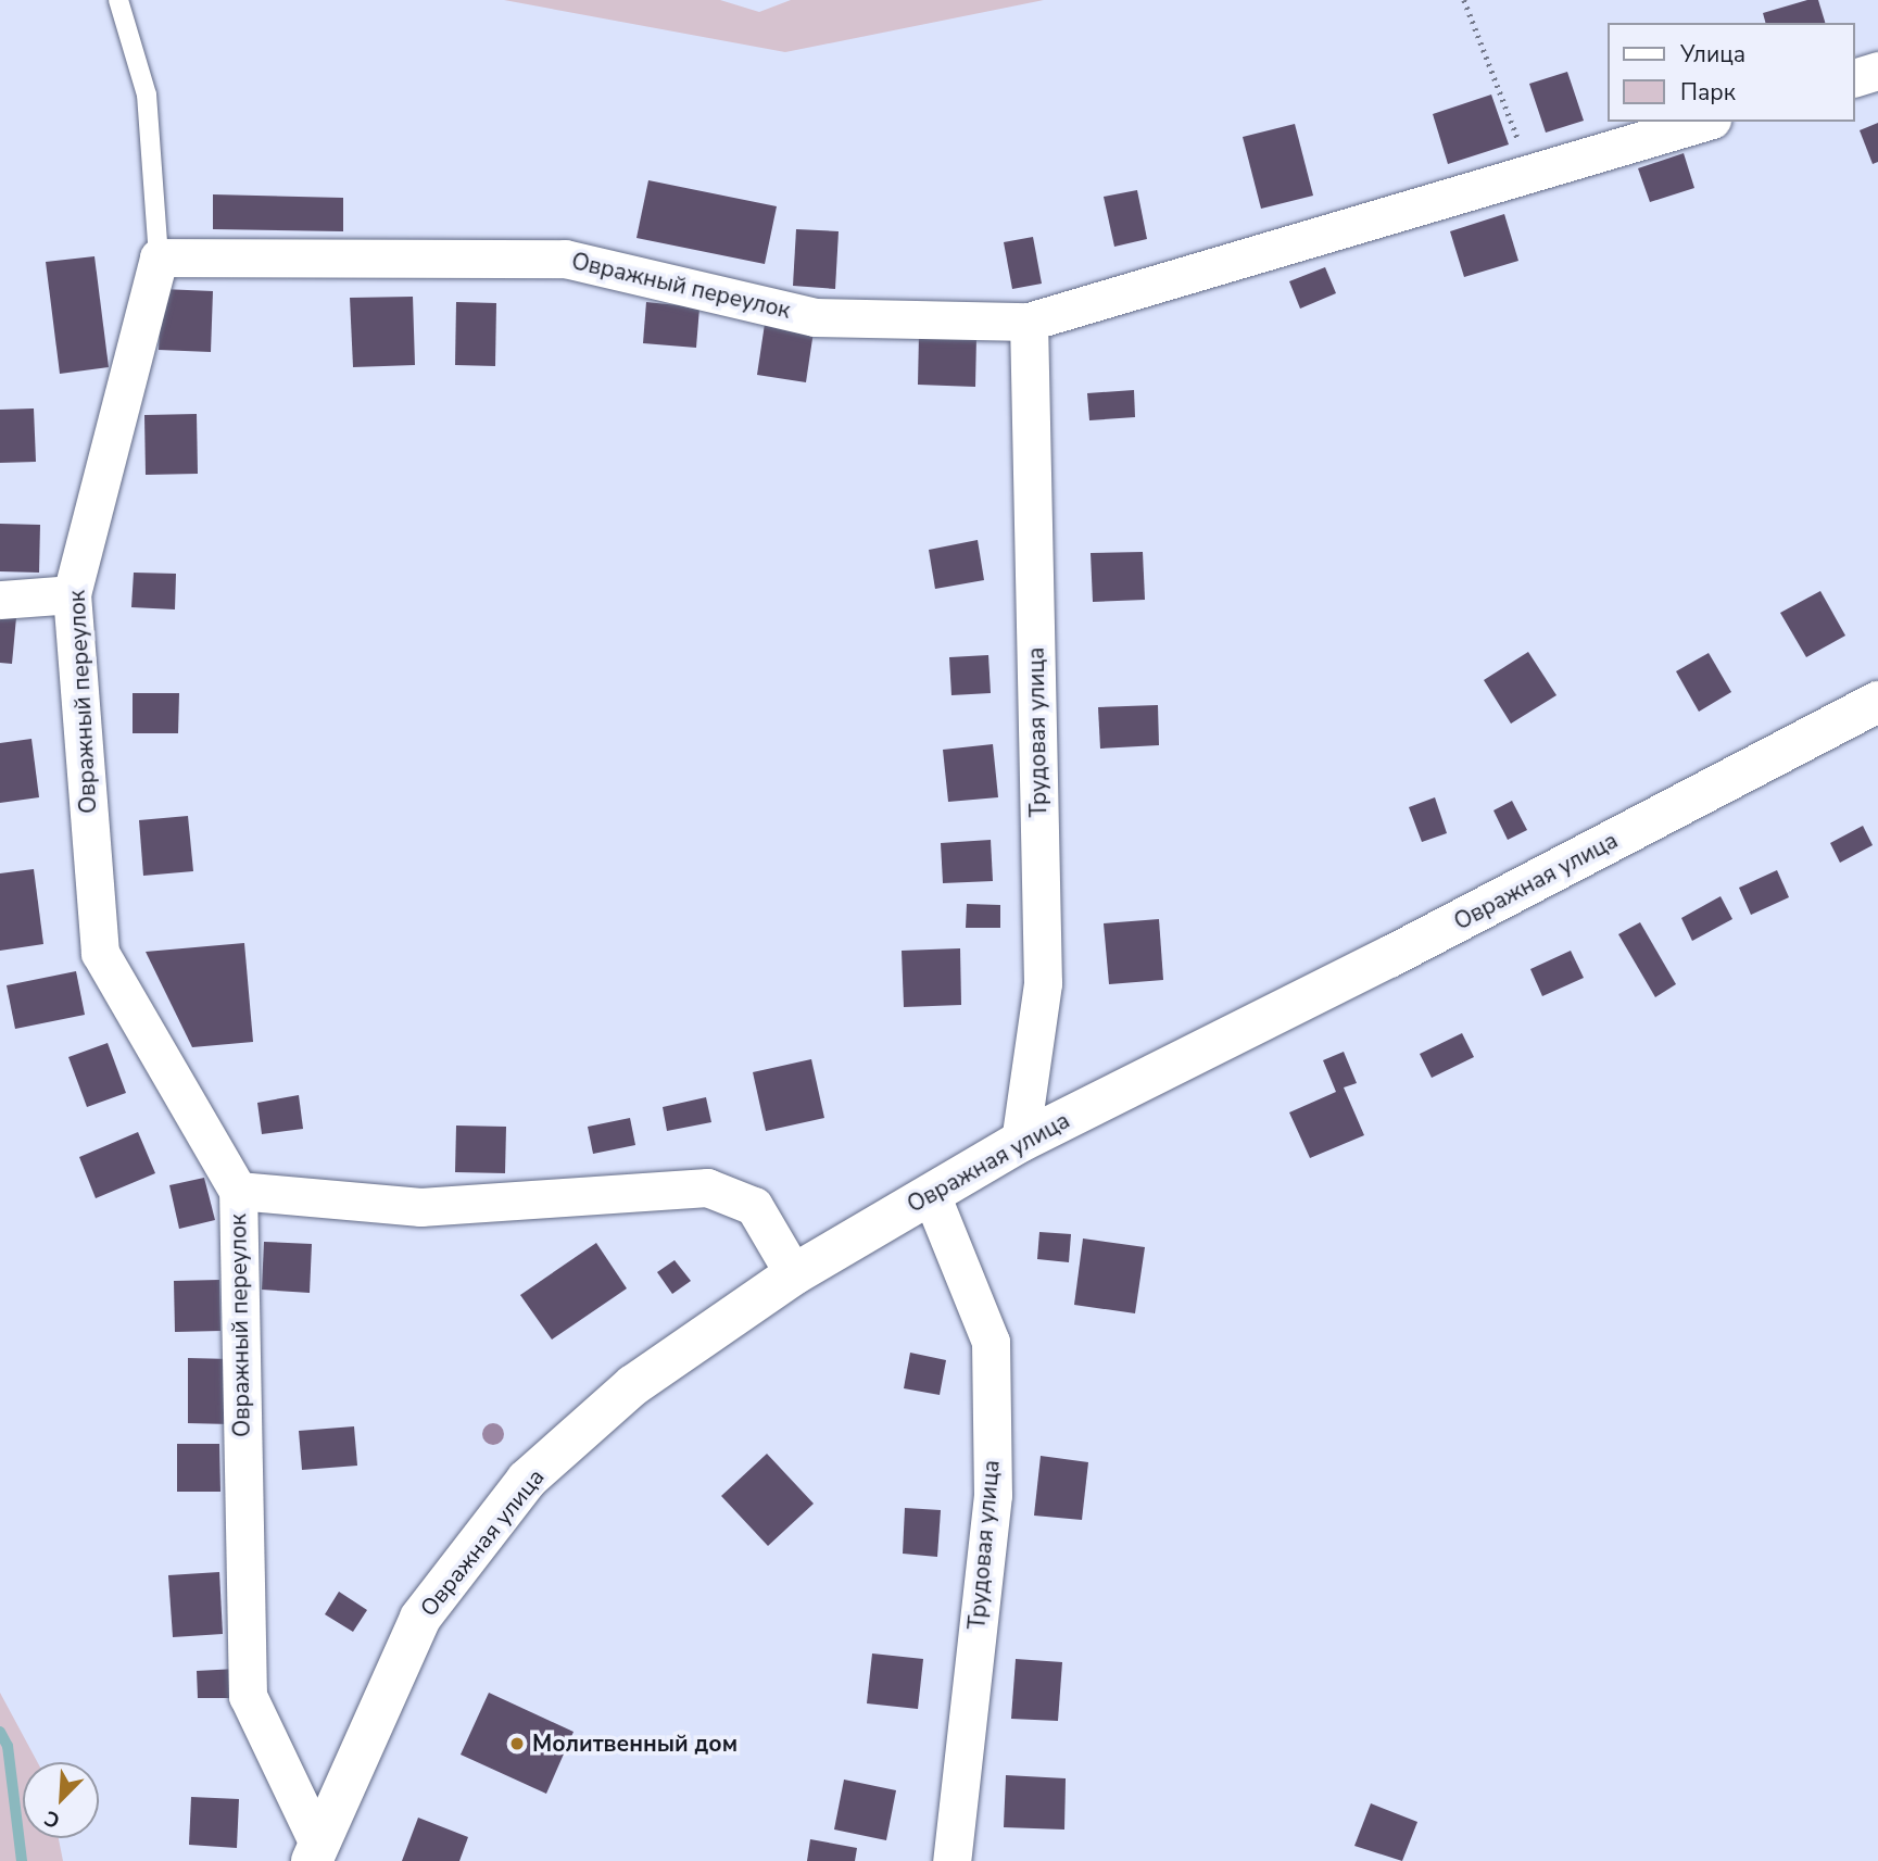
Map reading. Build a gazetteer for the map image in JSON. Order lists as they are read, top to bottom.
{
  "streets": {
    "street": ["Овражный переулок", "Трудовая улица", "Овражная улица"]
  },
  "crossings": [
    ["Овражный переулок", "Трудовая улица"],
    ["Овражный переулок", "Овражная улица"],
    ["Трудовая улица", "Овражная улица"]
  ],
  "places": ["Молитвенный дом"],
  "legend": ["Улица", "Парк"],
  "north": "bottom left"
}
